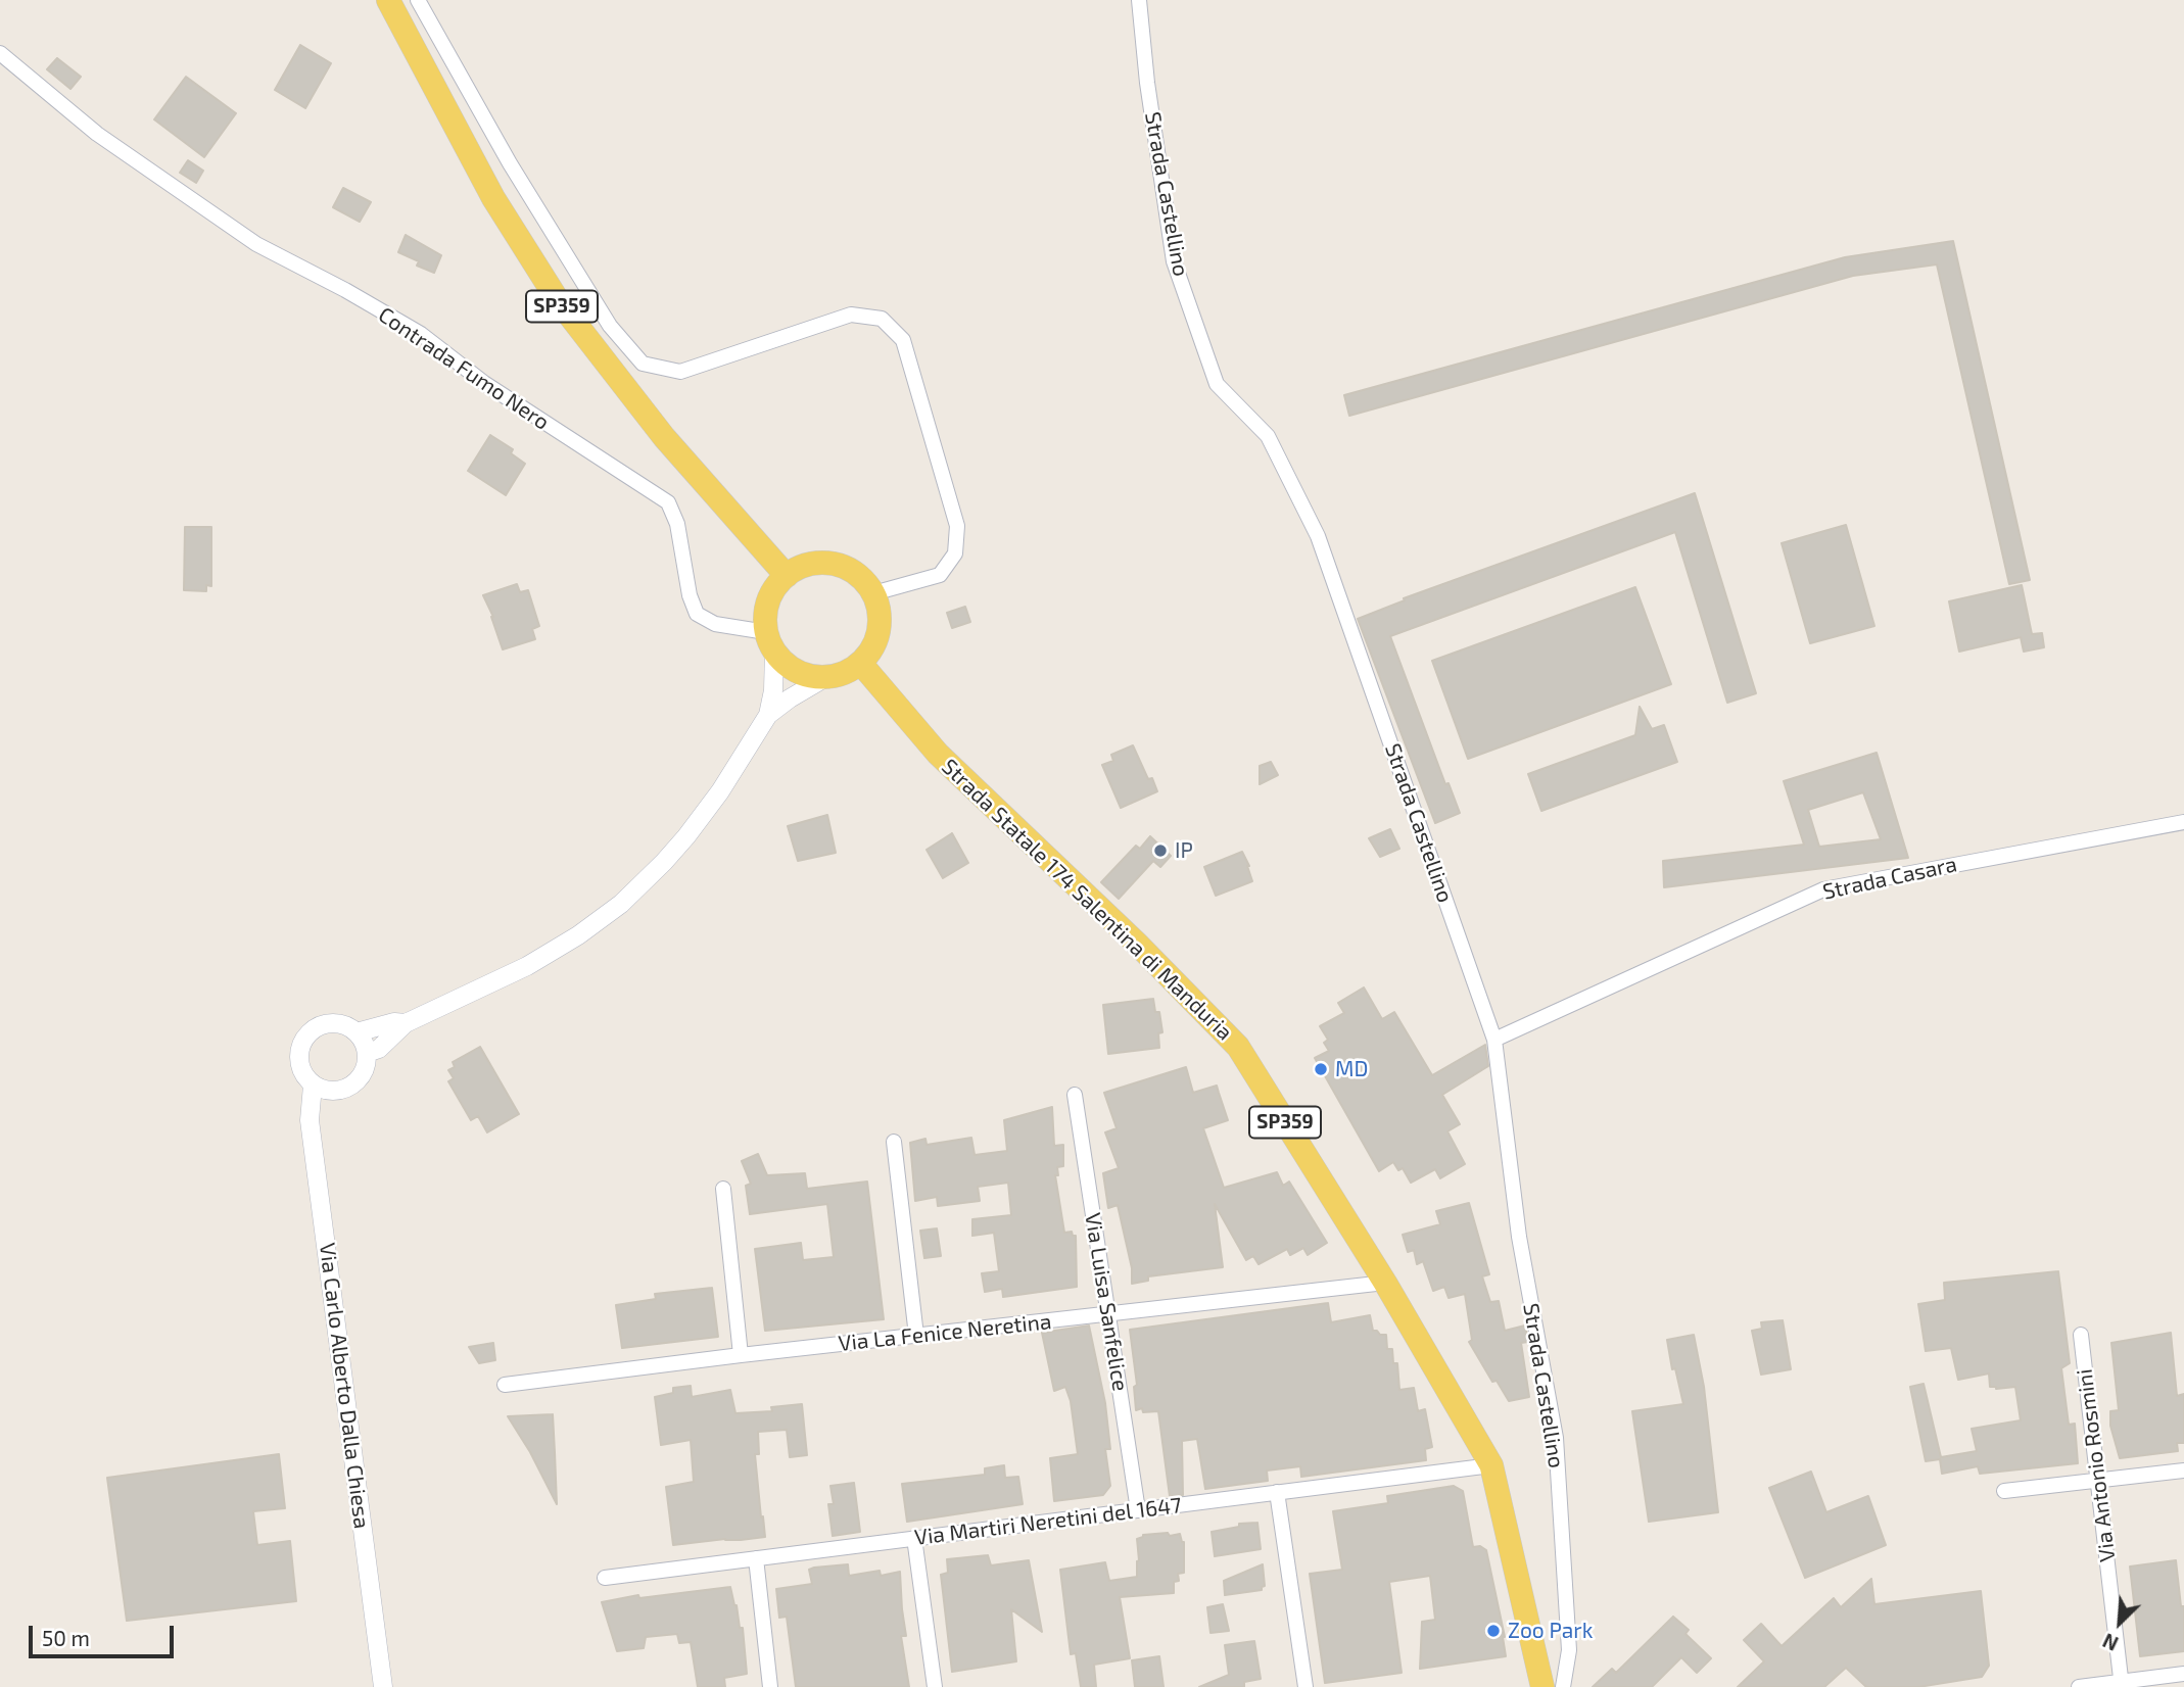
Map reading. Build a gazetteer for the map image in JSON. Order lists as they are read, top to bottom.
{
  "streets": {
    "main road": ["SP359", "Strada Statale 174 Salentina di Manduria"],
    "street": [
      "Strada Castellino",
      "Contrada Fumo Nero",
      "Strada Casara",
      "Via Luisa Sanfelice",
      "Via La Fenice Neretina",
      "Via Carlo Alberto Dalla Chiesa",
      "Via Antonio Rosmini",
      "Via Martiri Neretini del 1647"
    ]
  },
  "crossings": [
    ["Strada Castellino", "Strada Casara"],
    ["SP359", "Contrada Fumo Nero"],
    ["SP359", "Strada Statale 174 Salentina di Manduria"],
    ["Contrada Fumo Nero", "Strada Statale 174 Salentina di Manduria"],
    ["Strada Statale 174 Salentina di Manduria", "Via La Fenice Neretina"],
    ["Strada Statale 174 Salentina di Manduria", "Via Martiri Neretini del 1647"],
    ["Via Luisa Sanfelice", "Via La Fenice Neretina"],
    ["Via Luisa Sanfelice", "Via Martiri Neretini del 1647"]
  ],
  "places": ["IP", "MD", "Zoo Park"],
  "scale_bar": "50 m",
  "north": "bottom left"
}
